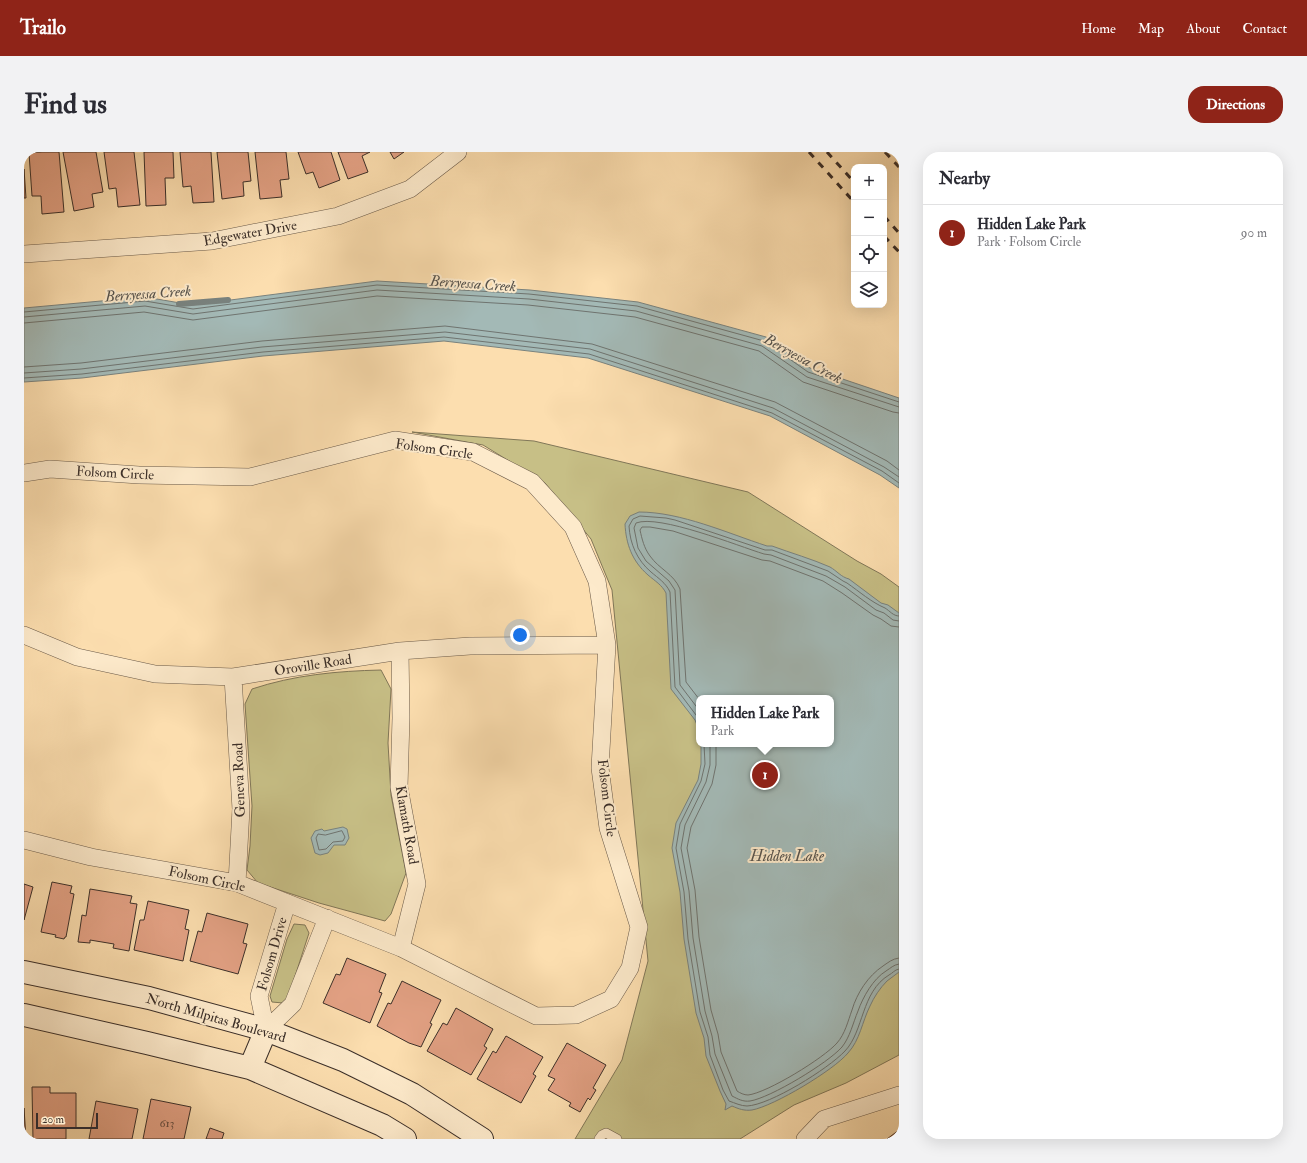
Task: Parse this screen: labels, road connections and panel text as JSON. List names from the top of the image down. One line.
{"streets":{"main road":["North Milpitas Boulevard"],"street":["Edgewater Drive","Folsom Circle","Oroville Road","Geneva Road","Klamath Road","Folsom Drive"]},"crossings":[["Folsom Circle","Oroville Road"],["Folsom Circle","Geneva Road"],["Folsom Circle","Klamath Road"],["Folsom Circle","Folsom Drive"],["Oroville Road","Geneva Road"],["Oroville Road","Klamath Road"],["Folsom Drive","North Milpitas Boulevard"]],"water":["Berryessa Creek","Hidden Lake"],"house_numbers":["613"],"scale_bar":"20 m","page":{"header":"Trailo","nav":["Home","Map","About","Contact"],"buttons":"Directions","title":"Find us","heading":"Nearby","map_buttons":["+","−"],"list":[{"mark":"1","name":"Hidden Lake Park","note":"Park · Folsom Circle","value":"90 m"}],"popup":["Hidden Lake Park","Park"],"pins":"1","scale":"20 m"}}
